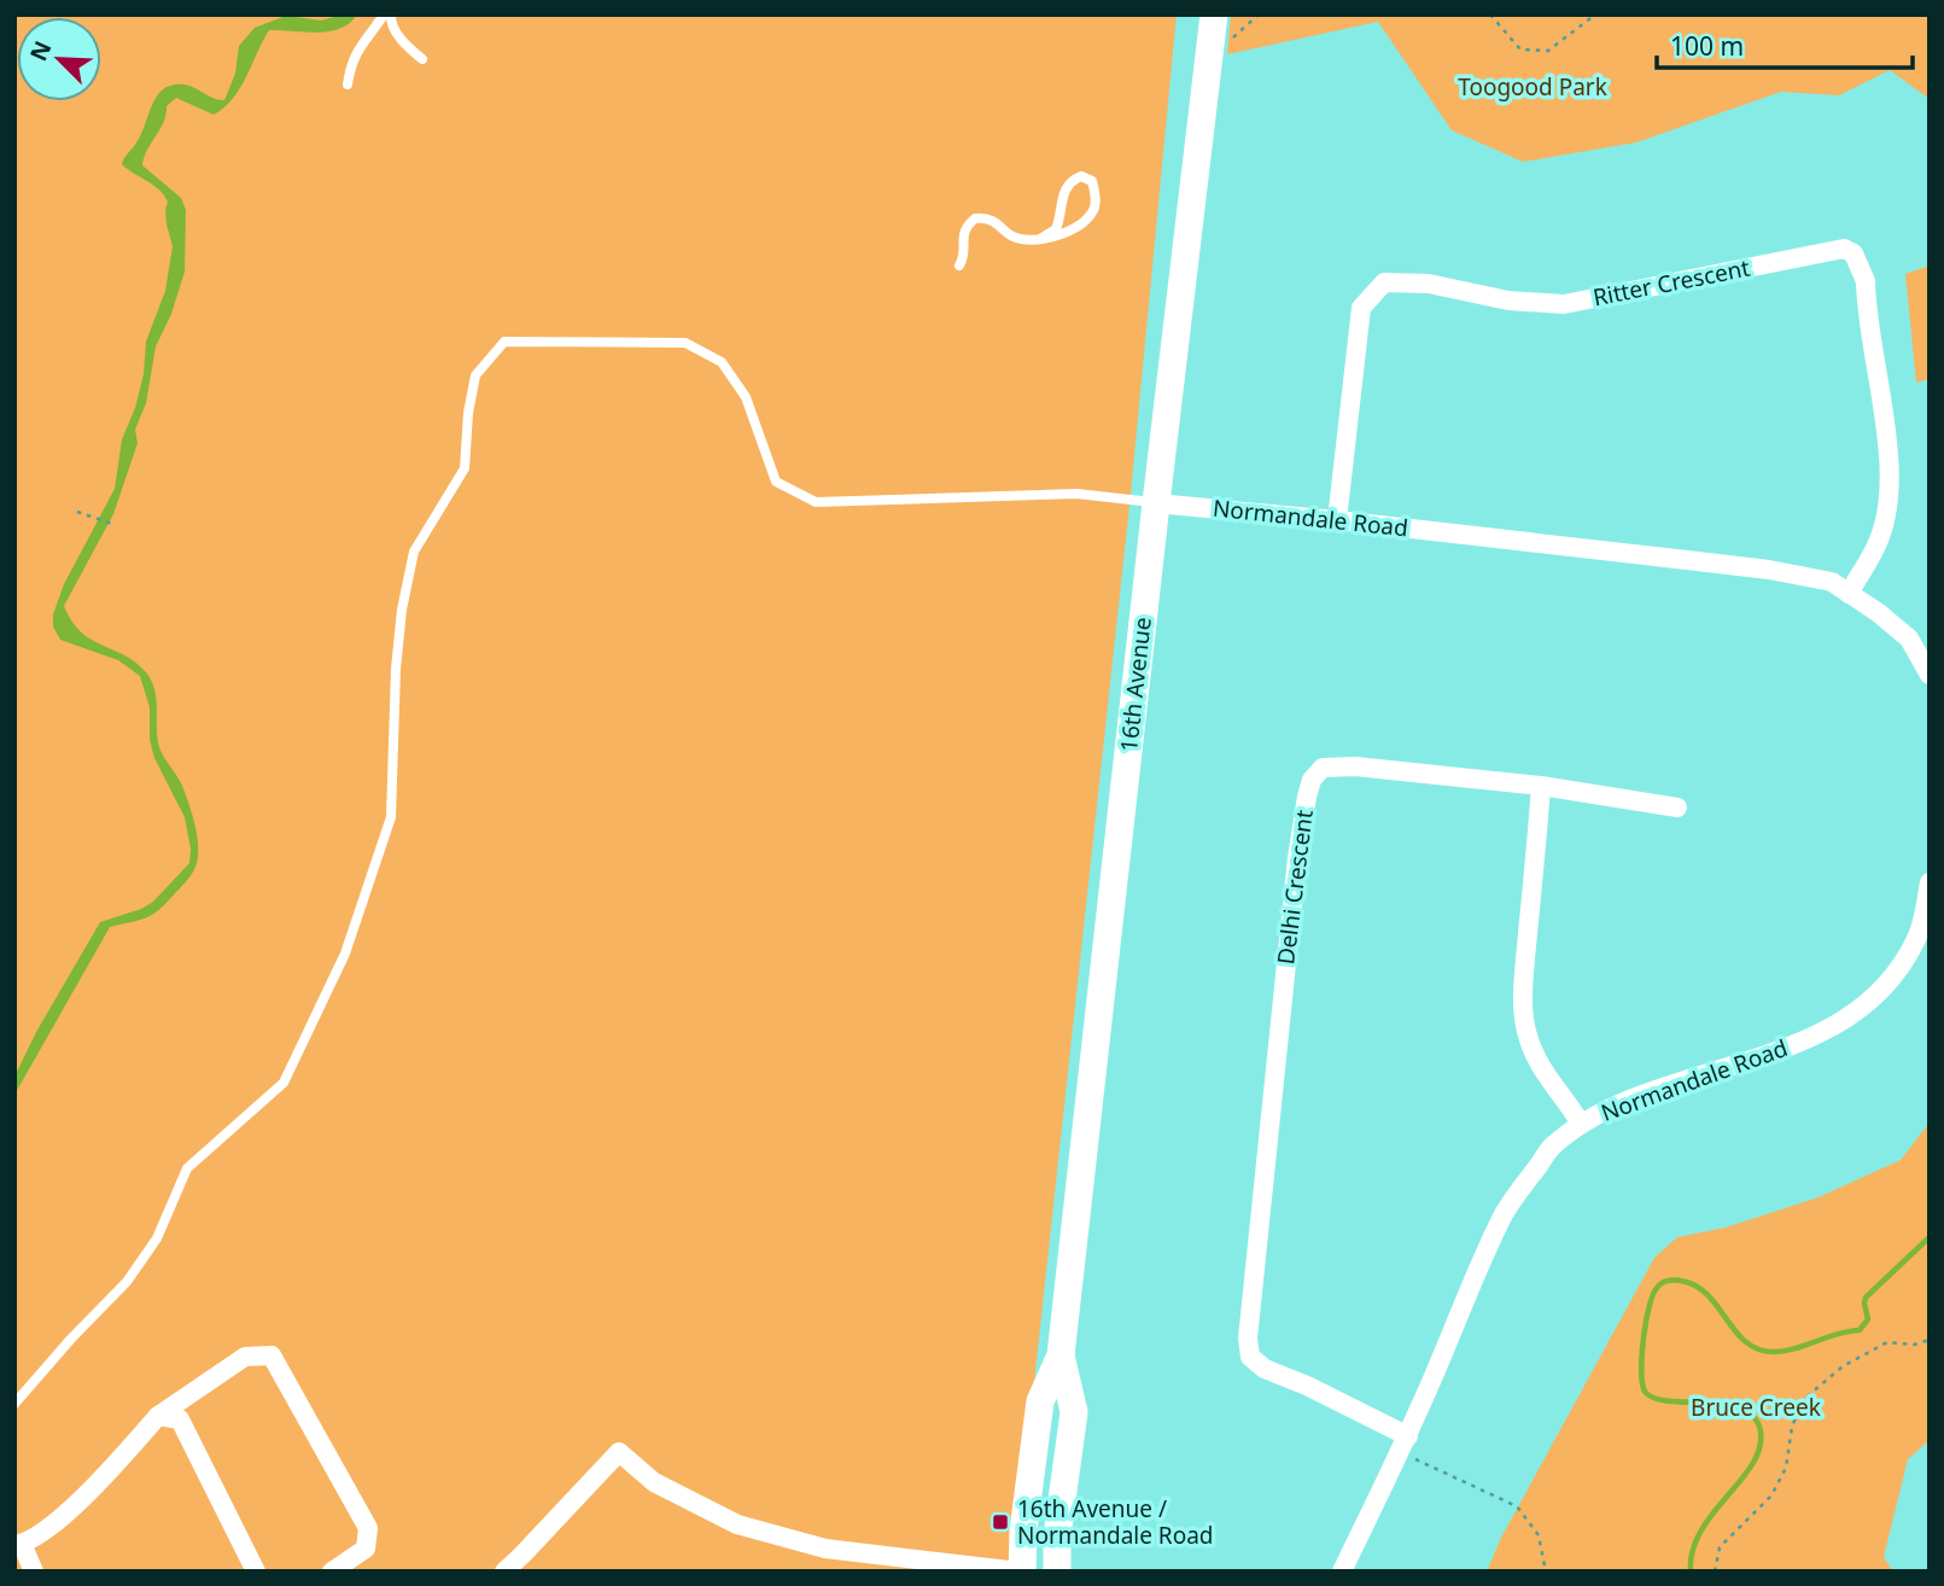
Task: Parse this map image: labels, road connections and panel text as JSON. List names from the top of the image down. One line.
{"streets":{"main road":["16th Avenue"],"street":["Ritter Crescent","Normandale Road","Delhi Crescent"]},"crossings":[["Ritter Crescent","Normandale Road"],["Normandale Road","16th Avenue"],["Normandale Road","Delhi Crescent"]],"parks":["Toogood Park","Bruce Creek"],"places":{"transit":["16th Avenue / Normandale Road"]},"scale_bar":"100 m","north":"top left"}
